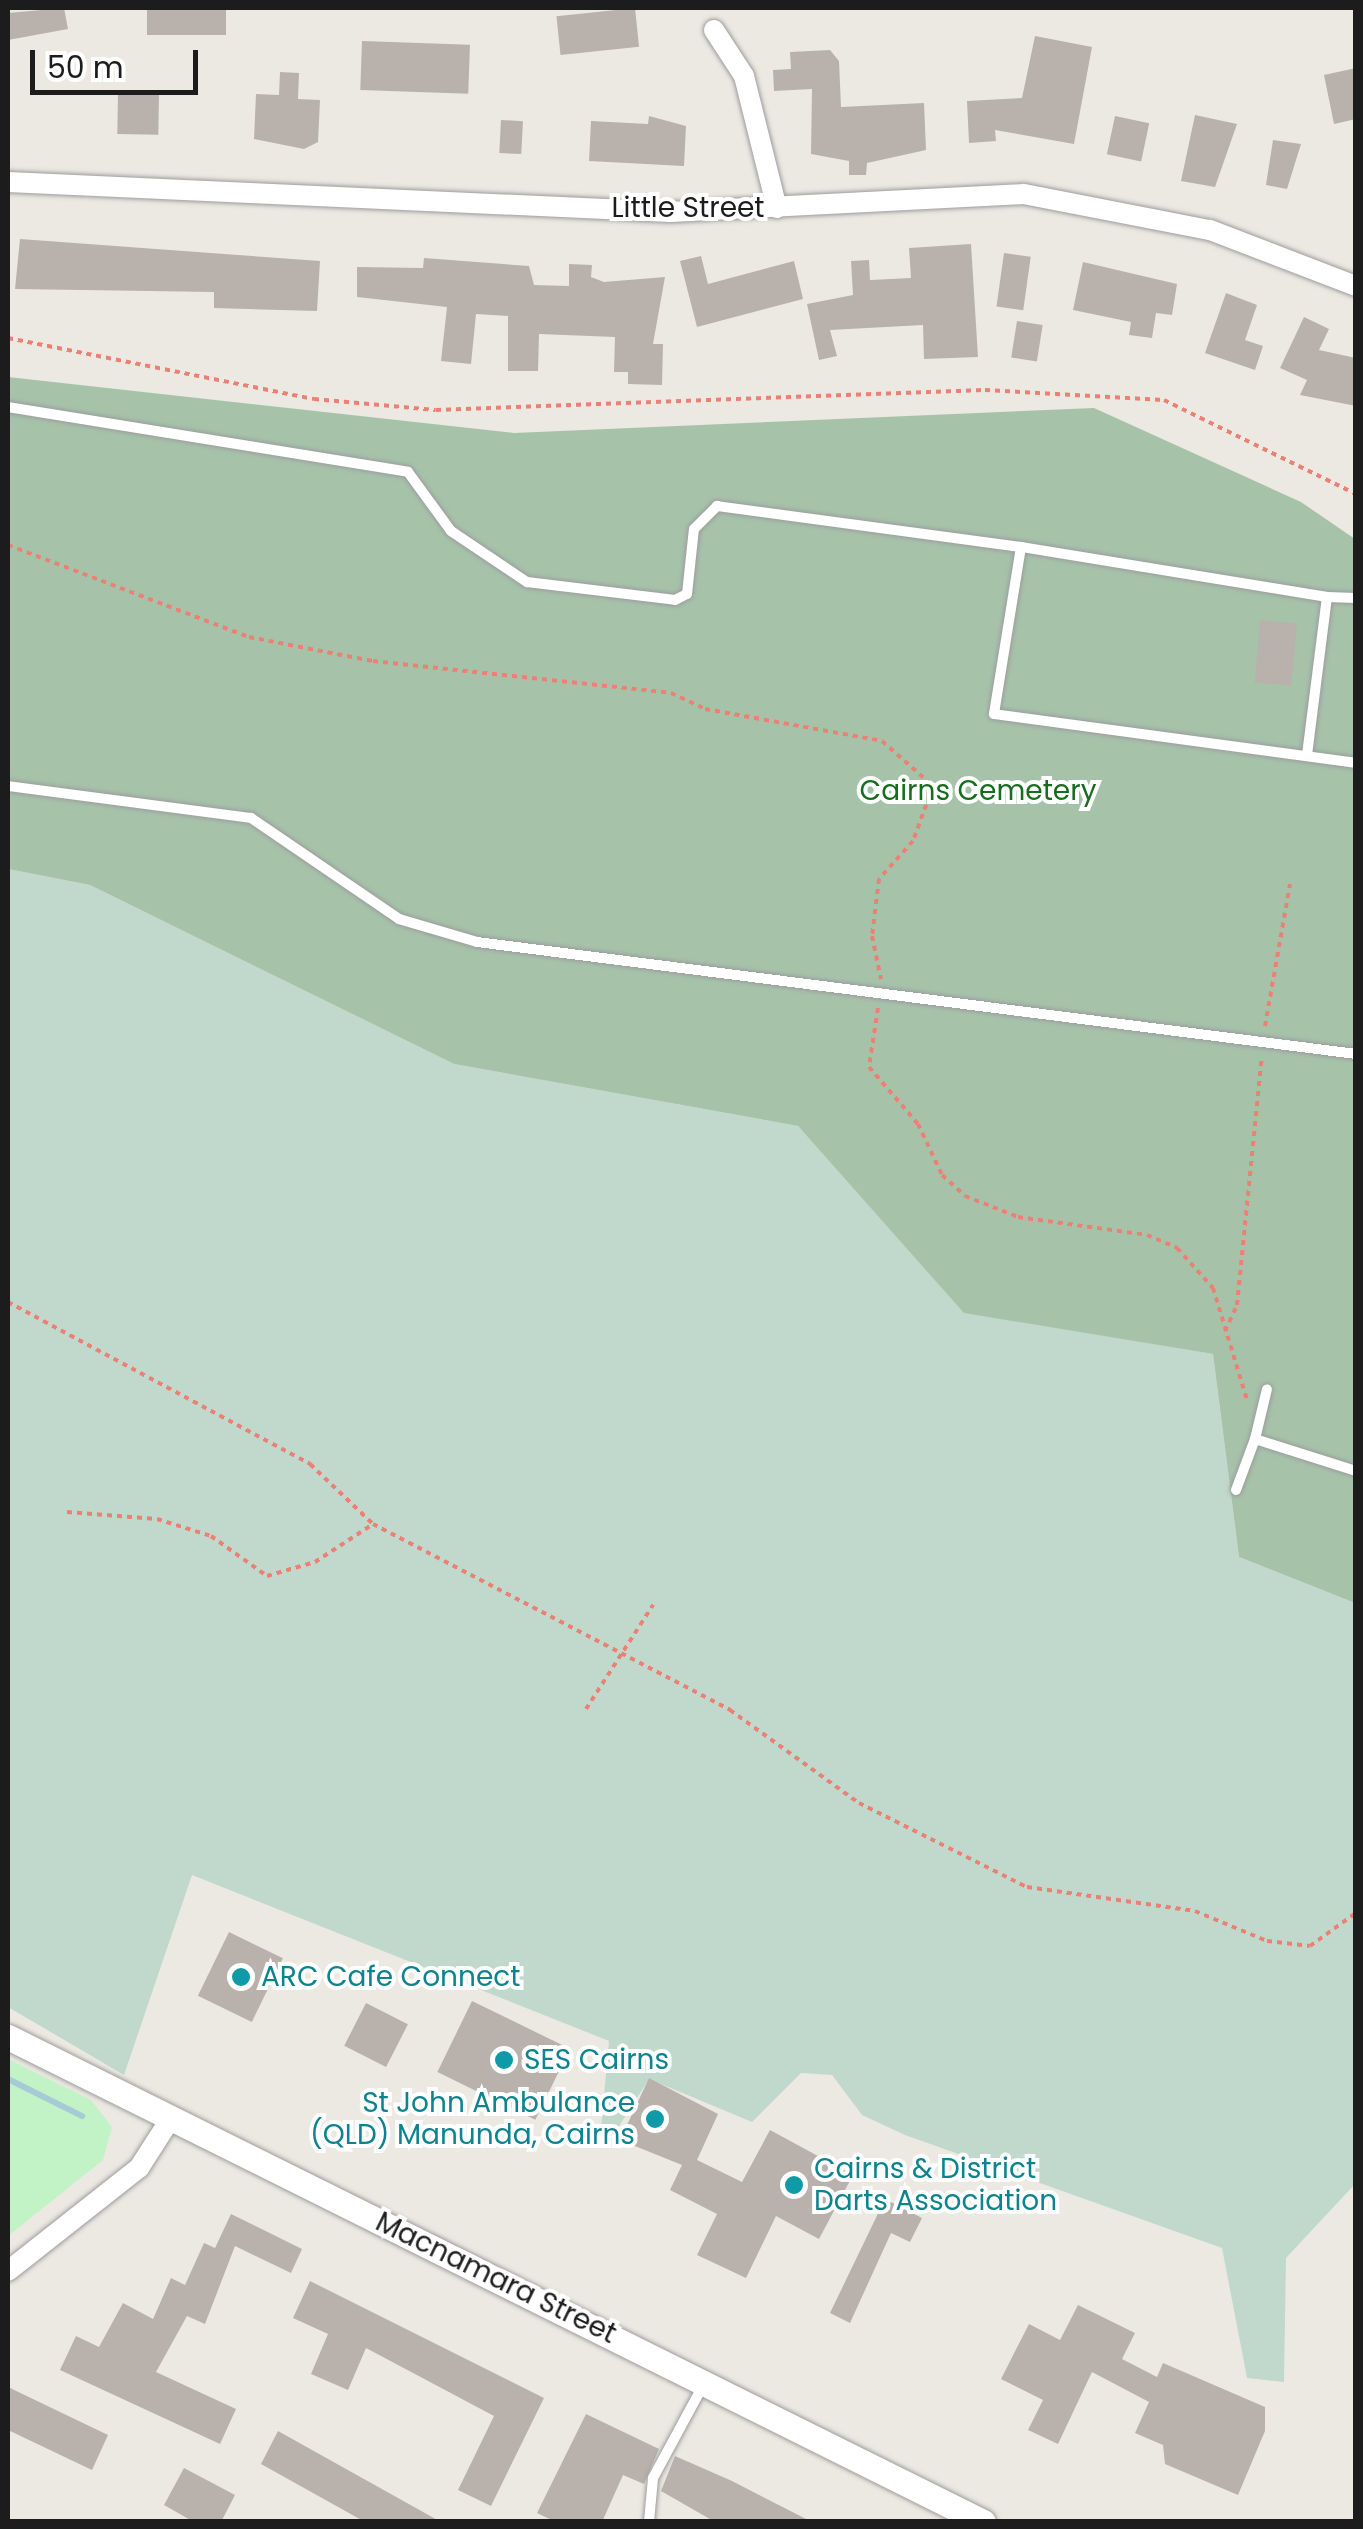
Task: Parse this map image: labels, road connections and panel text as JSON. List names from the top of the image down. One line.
{"streets":{"street":["Little Street","Macnamara Street"]},"parks":["Cairns Cemetery"],"places":["ARC Cafe Connect","SES Cairns","St John Ambulance (QLD) Manunda, Cairns","Cairns & District Darts Association"],"scale_bar":"50 m"}
